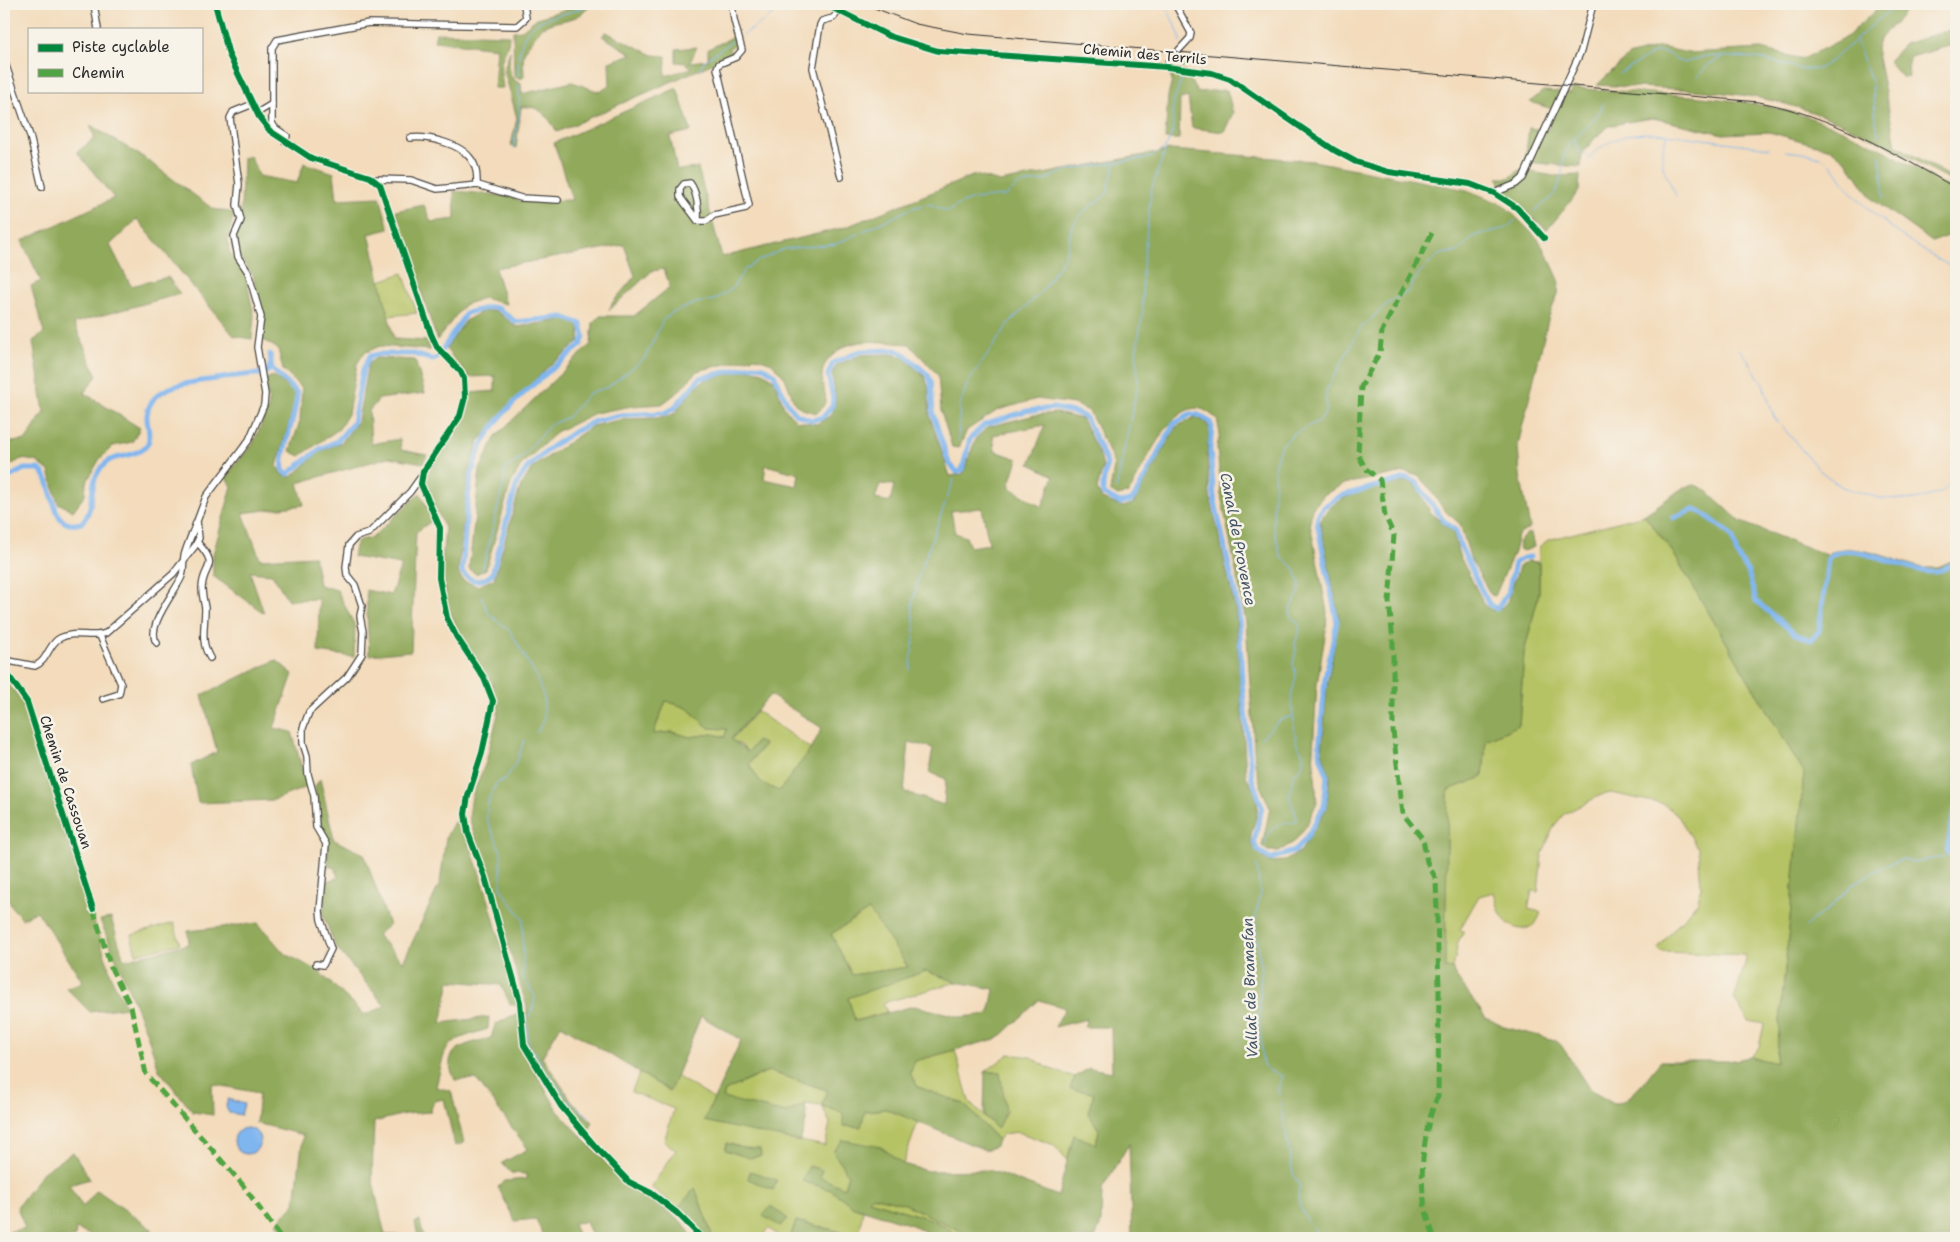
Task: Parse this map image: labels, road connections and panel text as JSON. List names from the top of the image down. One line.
{"streets":{"street":["Chemin des Terrils","Chemin de Cassouan"]},"water":["Canal de Provence","Vallat de Bramefan"],"legend":["Piste cyclable","Chemin"]}
